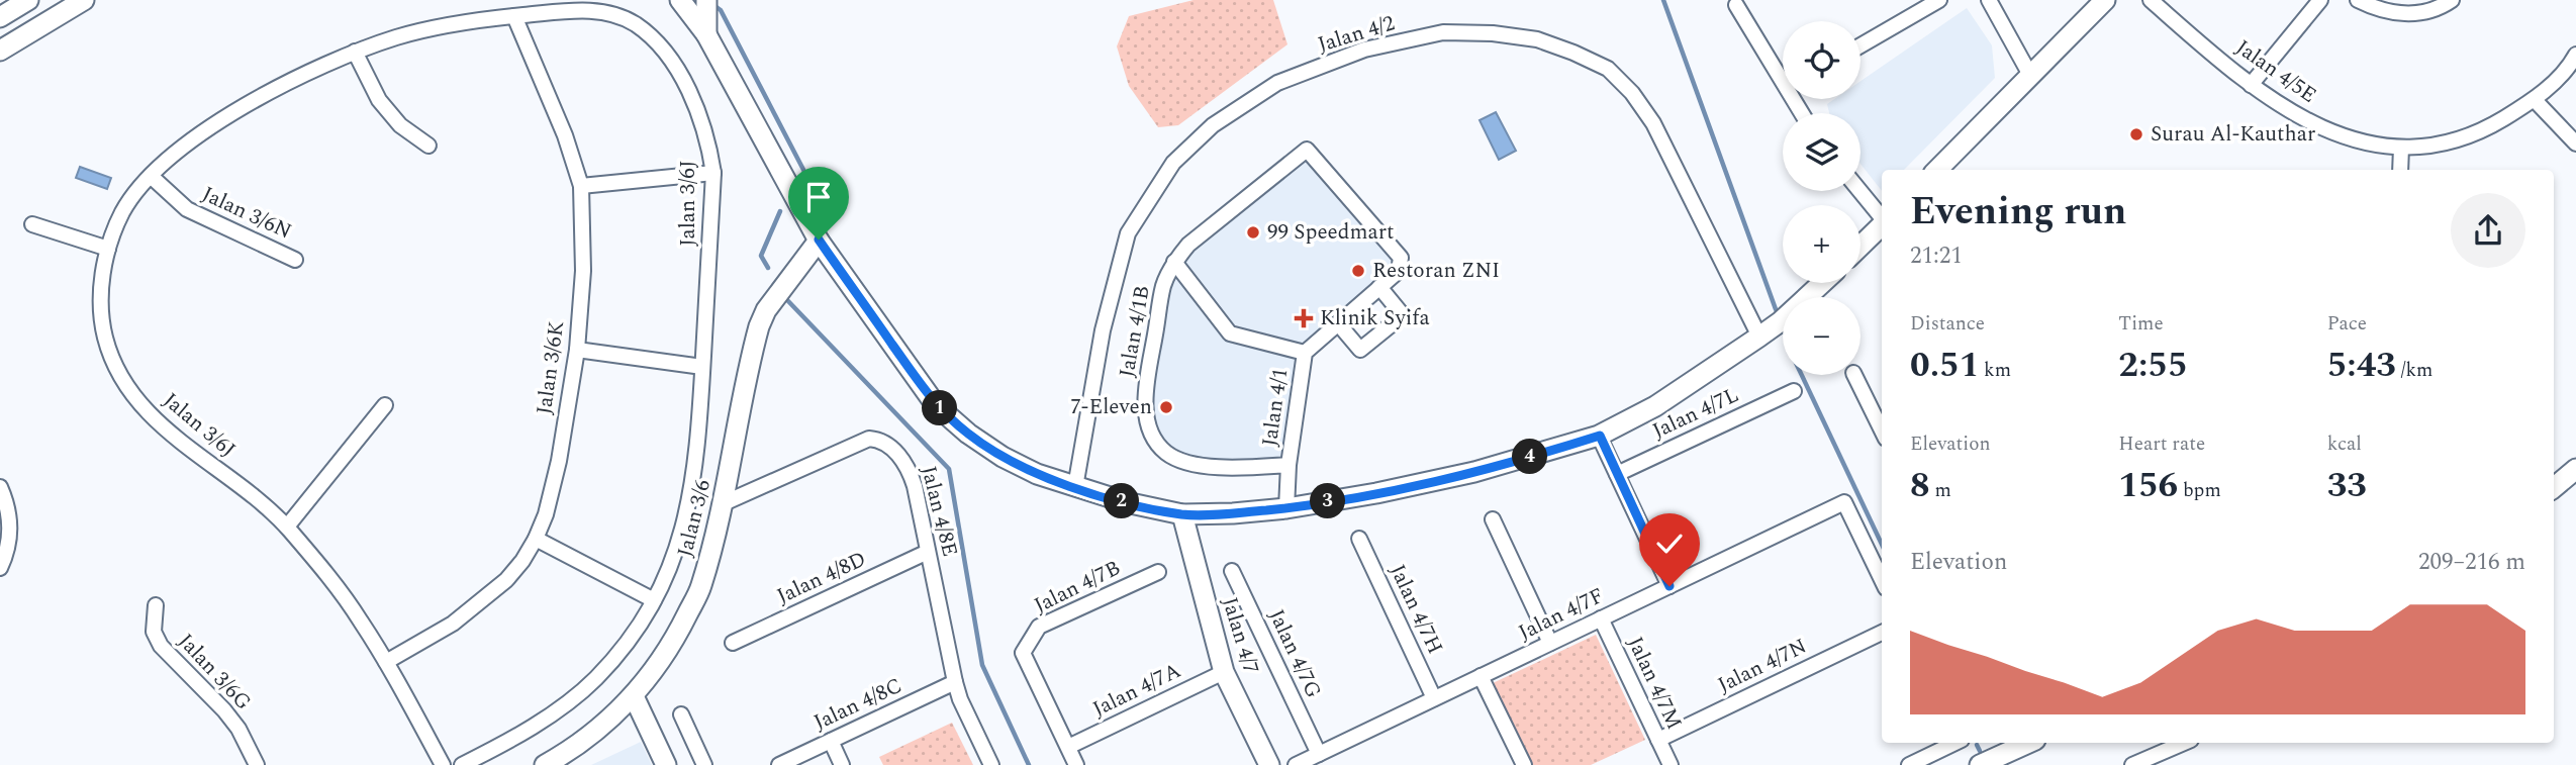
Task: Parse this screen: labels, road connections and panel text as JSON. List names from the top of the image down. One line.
{"streets":{"street":["Jalan 4/2","Jalan 4/5E","Jalan 3/6J","Jalan 3/6N","Jalan 4/1B","Jalan 3/6K","Jalan 4/1","Jalan 4/7L","Jalan 4/8E","Jalan 3/6","Jalan 4/8D","Jalan 4/7B","Jalan 4/7H","Jalan 4/7F","Jalan 4/7","Jalan 4/7G","Jalan 4/7N","Jalan 3/6G","Jalan 4/7M","Jalan 4/7A","Jalan 4/8C"]},"crossings":[["Jalan 3/6J","Jalan 3/6N"],["Jalan 3/6J","Jalan 3/6K"],["Jalan 4/1B","Jalan 4/1"],["Jalan 4/8E","Jalan 3/6"],["Jalan 4/8E","Jalan 4/8D"],["Jalan 4/8E","Jalan 4/8C"],["Jalan 4/7B","Jalan 4/7A"],["Jalan 4/7H","Jalan 4/7F"],["Jalan 4/7F","Jalan 4/7G"],["Jalan 4/7F","Jalan 4/7M"],["Jalan 4/7","Jalan 4/7A"],["Jalan 4/7N","Jalan 4/7M"]],"places":{"other":["Surau Al-Kauthar","99 Speedmart","Restoran ZNI","7-Eleven"],"health":["Klinik Syifa"]},"page":{"map_buttons":["+","−"],"heading":["Evening run","21:21"],"stats":[["Distance","0.51 km"],["Time","2:55"],["Pace","5:43 /km"],["Elevation","8 m"],["Heart rate","156 bpm"],["kcal","33"]],"pins":["1","4","2","3"],"chart":["Elevation","209–216 m"]}}
